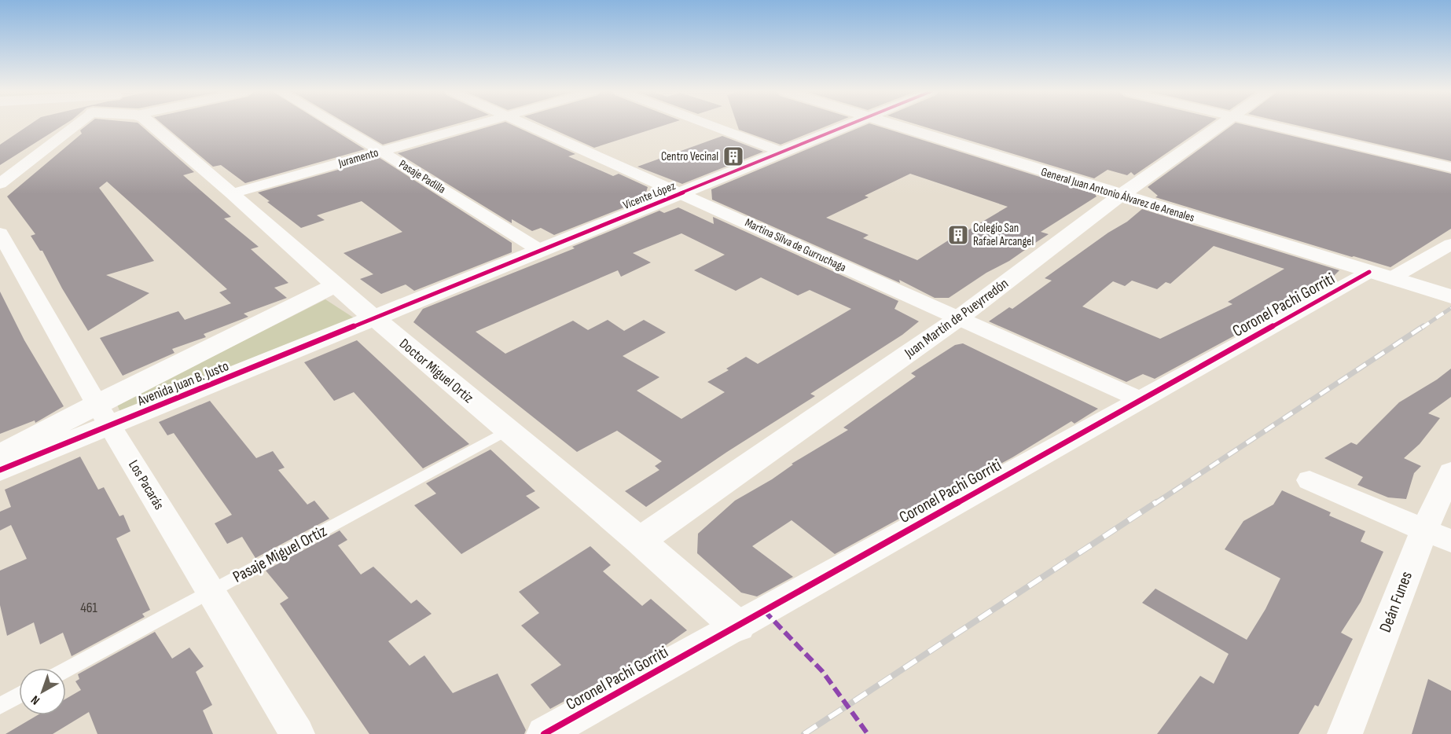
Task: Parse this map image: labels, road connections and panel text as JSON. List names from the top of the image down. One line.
{"streets":{"street":["Juramento","Pasaje Padilla","General Juan Antonio Álvarez de Arenales","Vicente López","Martina Silva de Gurruchaga","Coronel Pachi Gorriti","Juan Martín de Pueyrredón","Doctor Miguel Ortiz","Avenida Juan B. Justo","Los Pacarás","Deán Funes"],"lane":["Pasaje Miguel Ortiz"]},"crossings":[["Juramento","Pasaje Padilla"],["Juramento","Doctor Miguel Ortiz"],["Pasaje Padilla","Vicente López"],["General Juan Antonio Álvarez de Arenales","Coronel Pachi Gorriti"],["General Juan Antonio Álvarez de Arenales","Juan Martín de Pueyrredón"],["Vicente López","Martina Silva de Gurruchaga"],["Vicente López","Doctor Miguel Ortiz"],["Vicente López","Avenida Juan B. Justo"],["Martina Silva de Gurruchaga","Coronel Pachi Gorriti"],["Martina Silva de Gurruchaga","Juan Martín de Pueyrredón"],["Coronel Pachi Gorriti","Doctor Miguel Ortiz"],["Juan Martín de Pueyrredón","Doctor Miguel Ortiz"],["Doctor Miguel Ortiz","Avenida Juan B. Justo"],["Doctor Miguel Ortiz","Pasaje Miguel Ortiz"],["Avenida Juan B. Justo","Los Pacarás"],["Los Pacarás","Pasaje Miguel Ortiz"]],"places":{"building":["Centro Vecinal","Colegio San Rafael Arcangel"]},"house_numbers":["461"],"north":"bottom left"}
